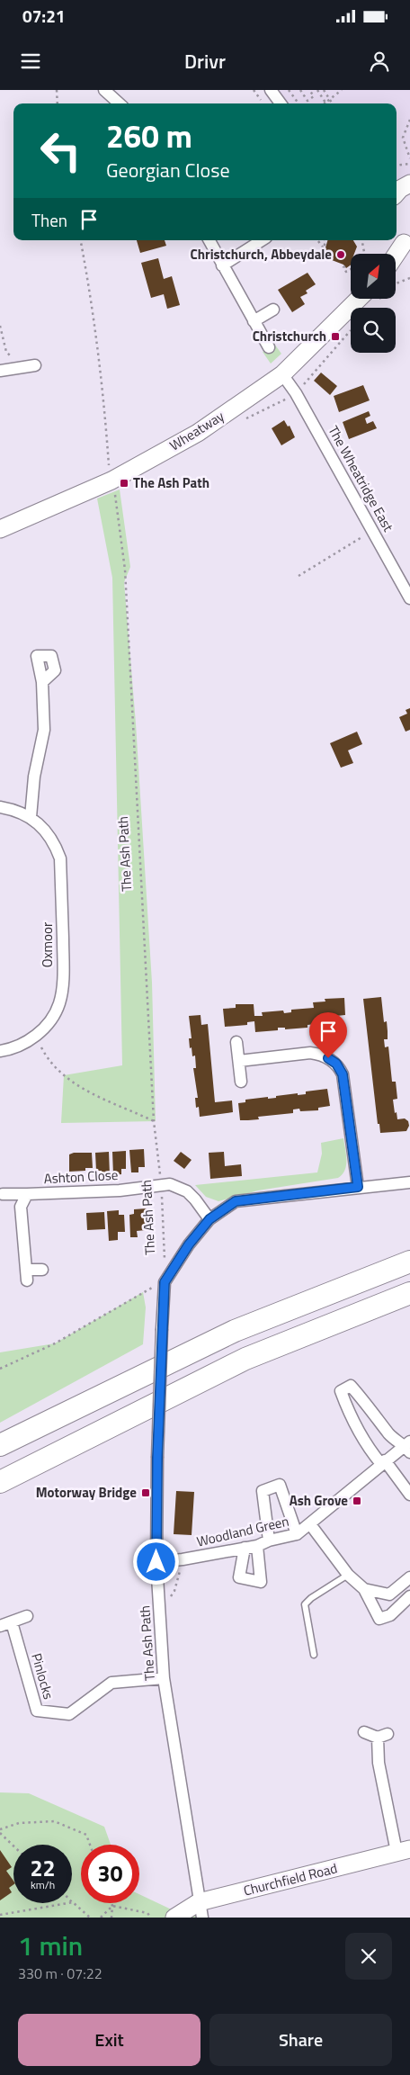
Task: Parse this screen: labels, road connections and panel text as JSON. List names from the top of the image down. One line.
{"streets":{"street":["Wheatway","The Wheatridge East","The Ash Path","Oxmoor","Ashton Close","Woodland Green","Pinlocks","Churchfield Road"]},"crossings":[["Wheatway","The Wheatridge East"],["Wheatway","The Ash Path"],["The Ash Path","Ashton Close"],["The Ash Path","Woodland Green"],["The Ash Path","Pinlocks"],["The Ash Path","Churchfield Road"]],"places":{"other":["Christchurch, Abbeydale"],"transit":["Christchurch","The Ash Path","Motorway Bridge","Ash Grove"]},"north":"top right","page":{"status":"07:21","header":"Drivr","turn":["260 m","Georgian Close"],"then":"Then","speed":"22 km/h","limit":"30","heading":["1 min","330 m · 07:22"],"buttons":["Exit","Share"]}}
